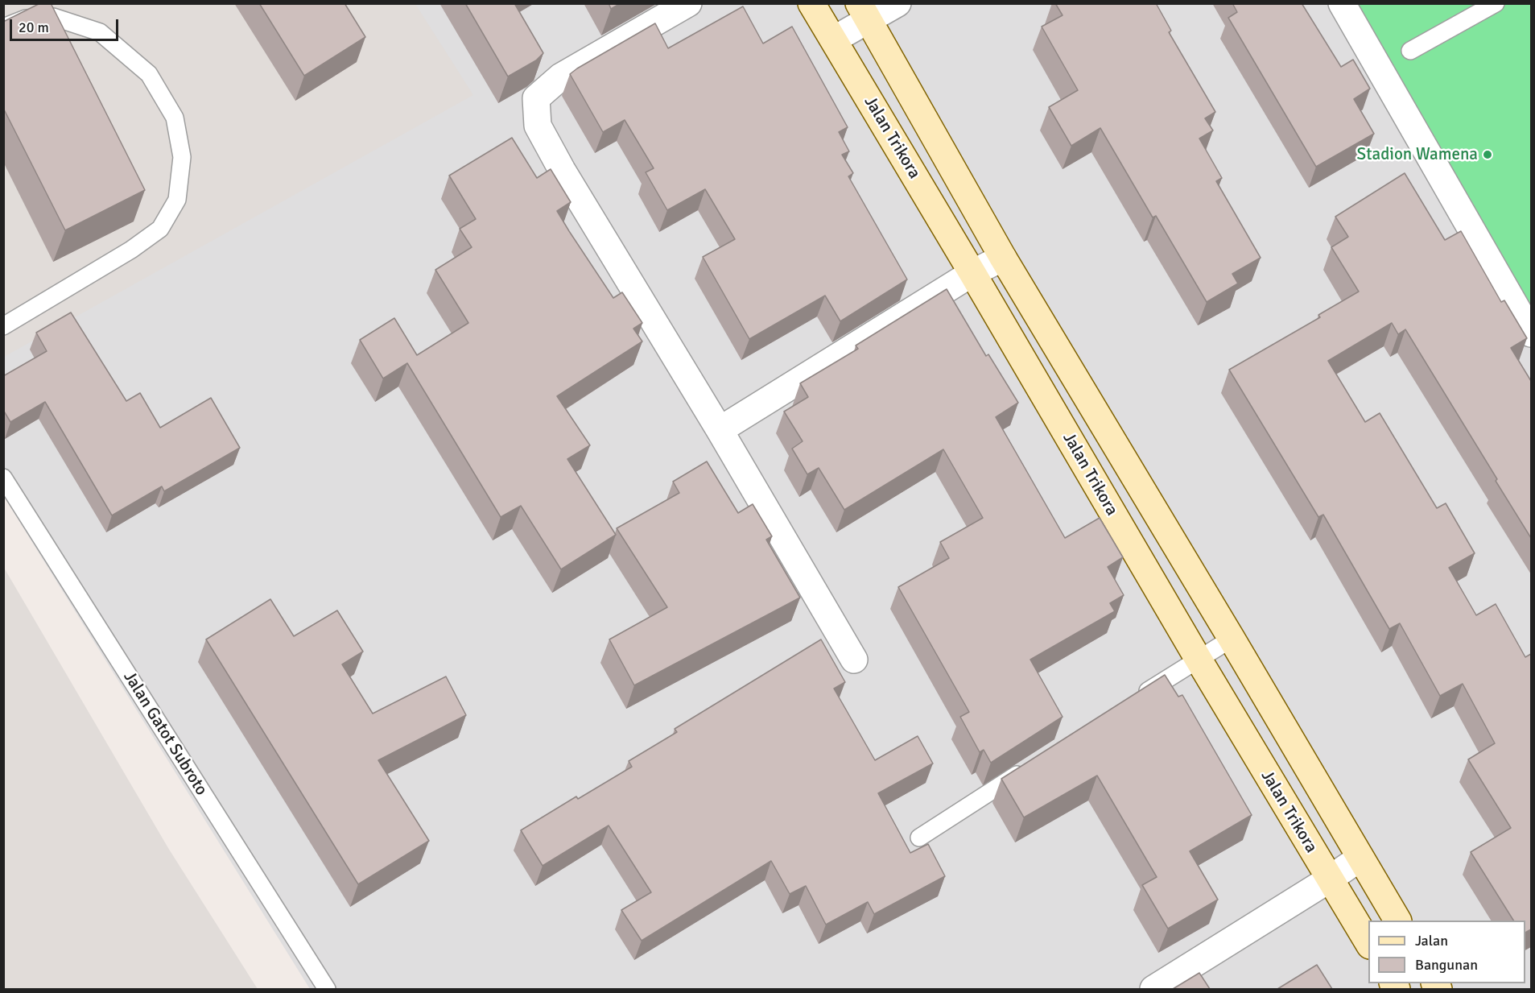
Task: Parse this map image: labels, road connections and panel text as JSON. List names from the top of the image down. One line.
{"streets":{"main road":["Jalan Trikora"],"lane":["Jalan Gatot Subroto"]},"places":["Stadion Wamena"],"legend":["Jalan","Bangunan"],"scale_bar":"20 m"}
